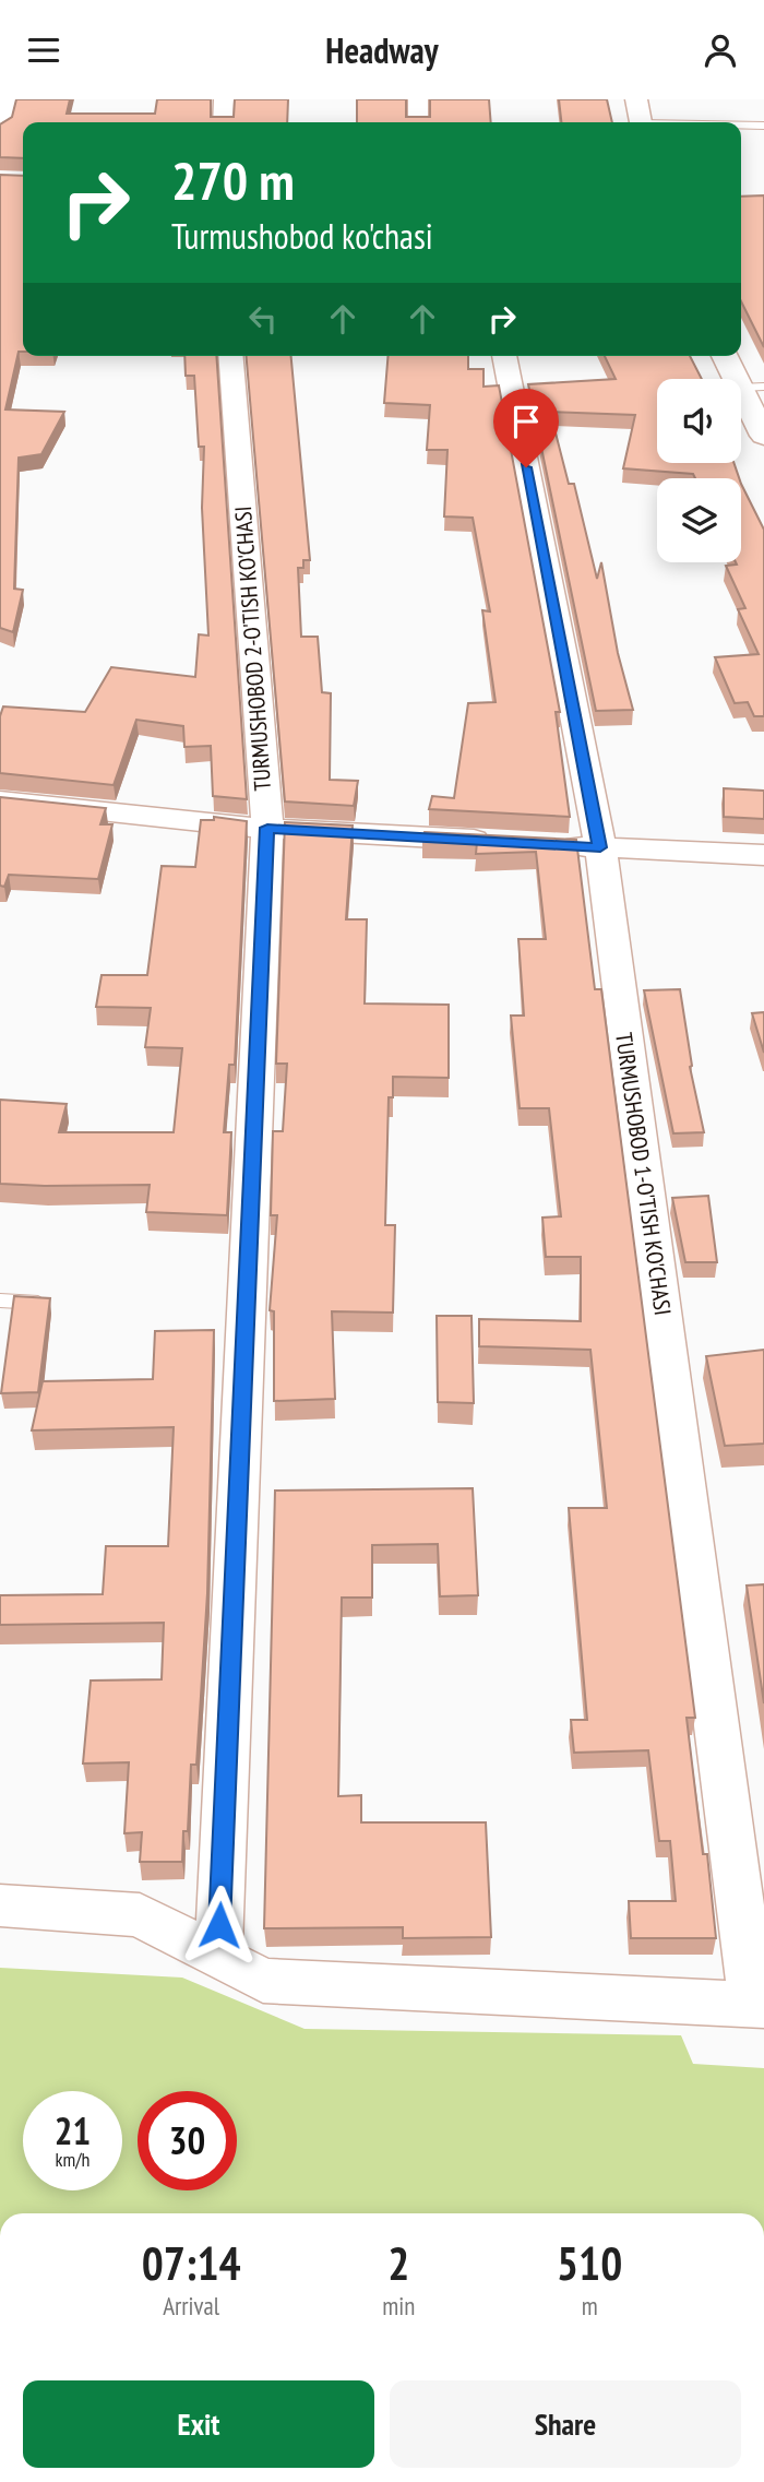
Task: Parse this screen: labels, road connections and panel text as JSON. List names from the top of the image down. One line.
{"streets":{"street":["TURMUSHOBOD 2-O'TISH KO'CHASI","TURMUSHOBOD 1-O'TISH KO'CHASI"]},"page":{"header":"Headway","turn":["270 m","Turmushobod ko'chasi"],"speed":"21 km/h","limit":"30","eta":["07:14","Arrival","2","min","510","m"],"buttons":["Exit","Share"]}}
